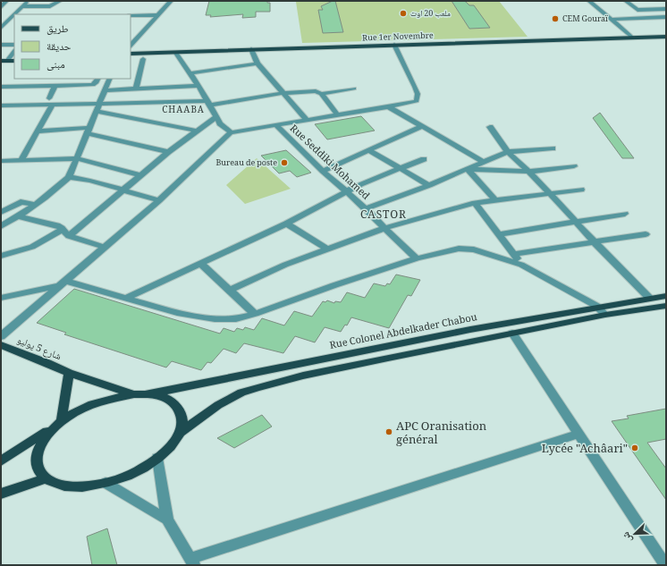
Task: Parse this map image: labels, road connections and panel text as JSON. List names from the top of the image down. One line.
{"streets":{"main road":["Rue 1er Novembre","Rue Colonel Abdelkader Chabou","شارع 5 يوليو"],"street":["Rue Seddiki Mohamed"]},"districts":["CHAABA","CASTOR"],"places":["ملعب 20 اوت","CEM Gouraï","Bureau de poste","APC Oranisation général","Lycée \"Achâari\""],"legend":["طريق","حديقة","مبنى"],"north":"bottom left"}
